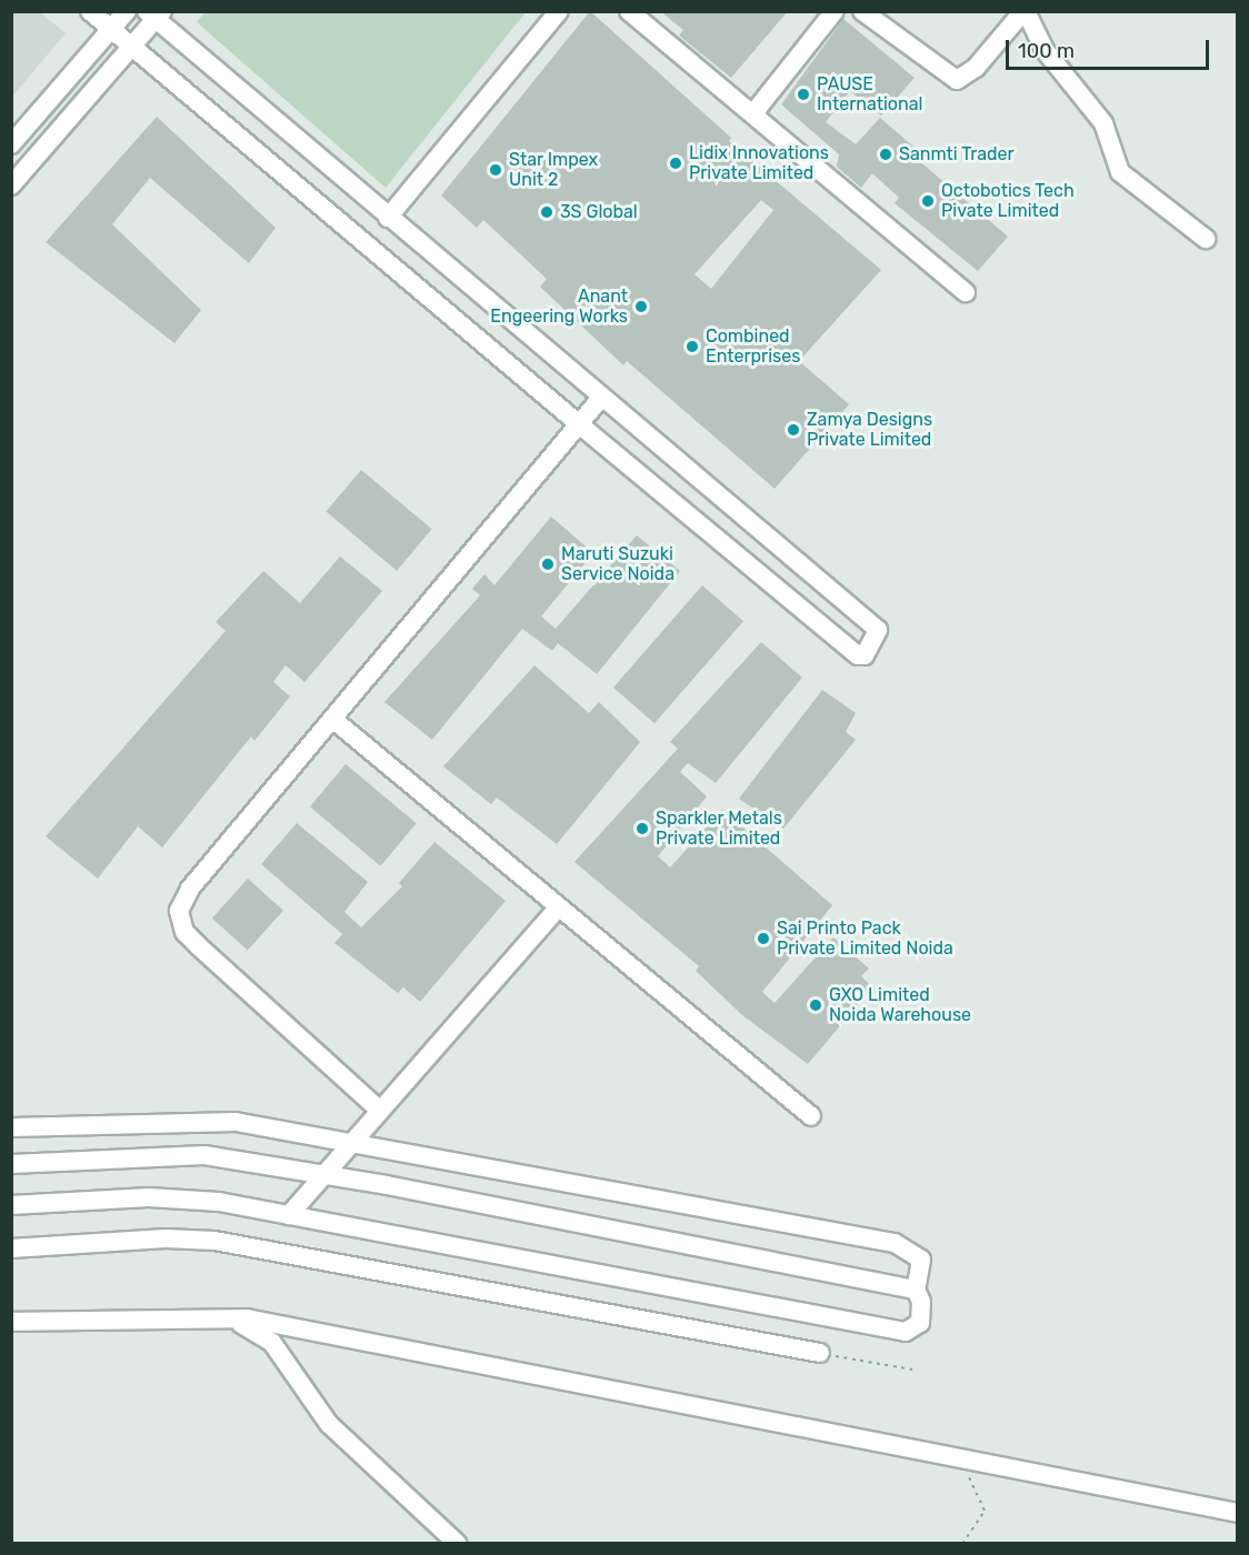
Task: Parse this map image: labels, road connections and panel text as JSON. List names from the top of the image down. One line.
{"places":["PAUSE International","Sanmti Trader","Lidix Innovations Private Limited","Star Impex Unit 2","Octobotics Tech Pivate Limited","3S Global","Anant Engeering Works","Combined Enterprises","Zamya Designs Private Limited","Maruti Suzuki Service Noida","Sparkler Metals Private Limited","Sai Printo Pack Private Limited Noida","GXO Limited Noida Warehouse"],"scale_bar":"100 m"}
